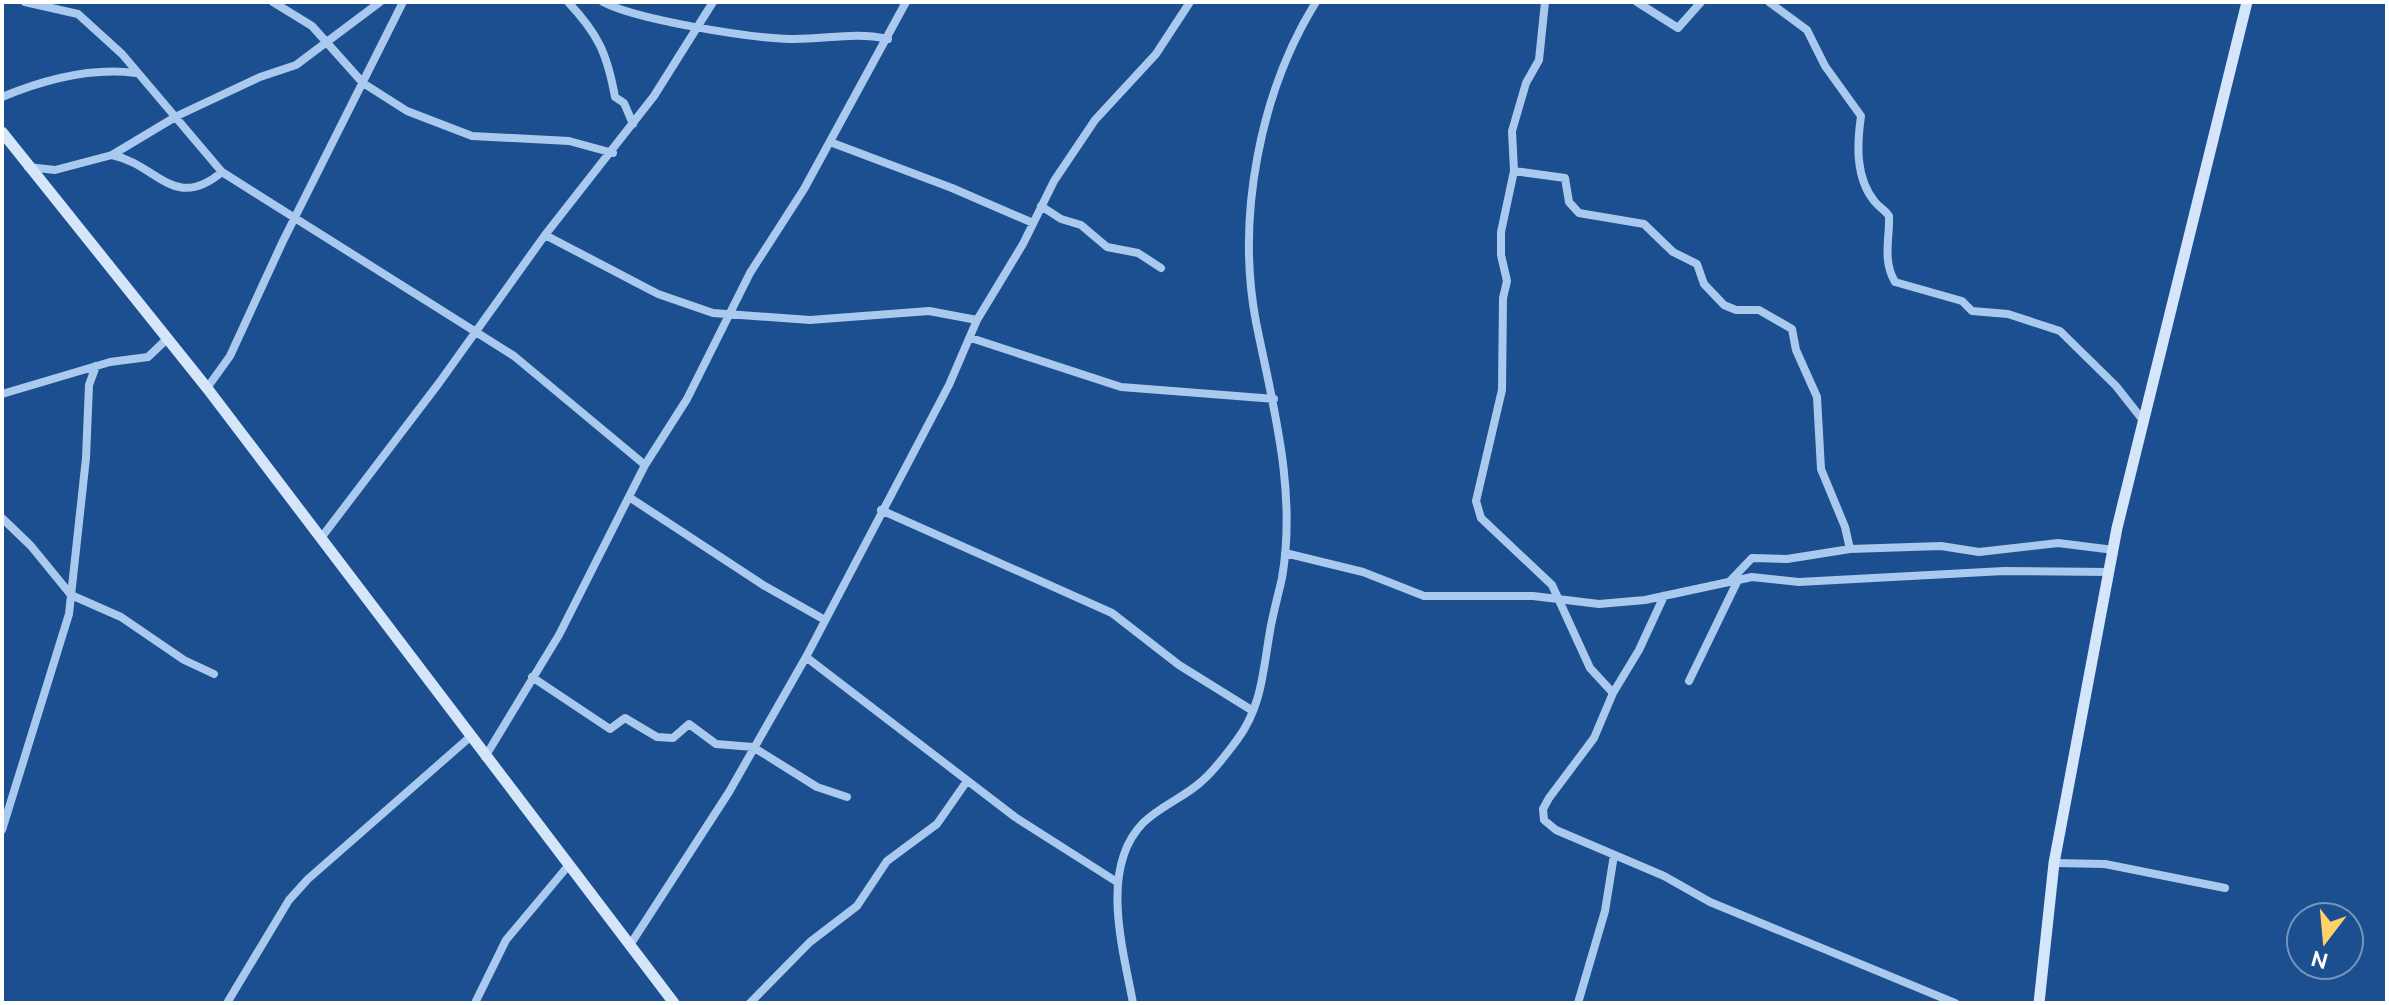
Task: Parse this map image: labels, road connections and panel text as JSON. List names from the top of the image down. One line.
{"north":"bottom"}
